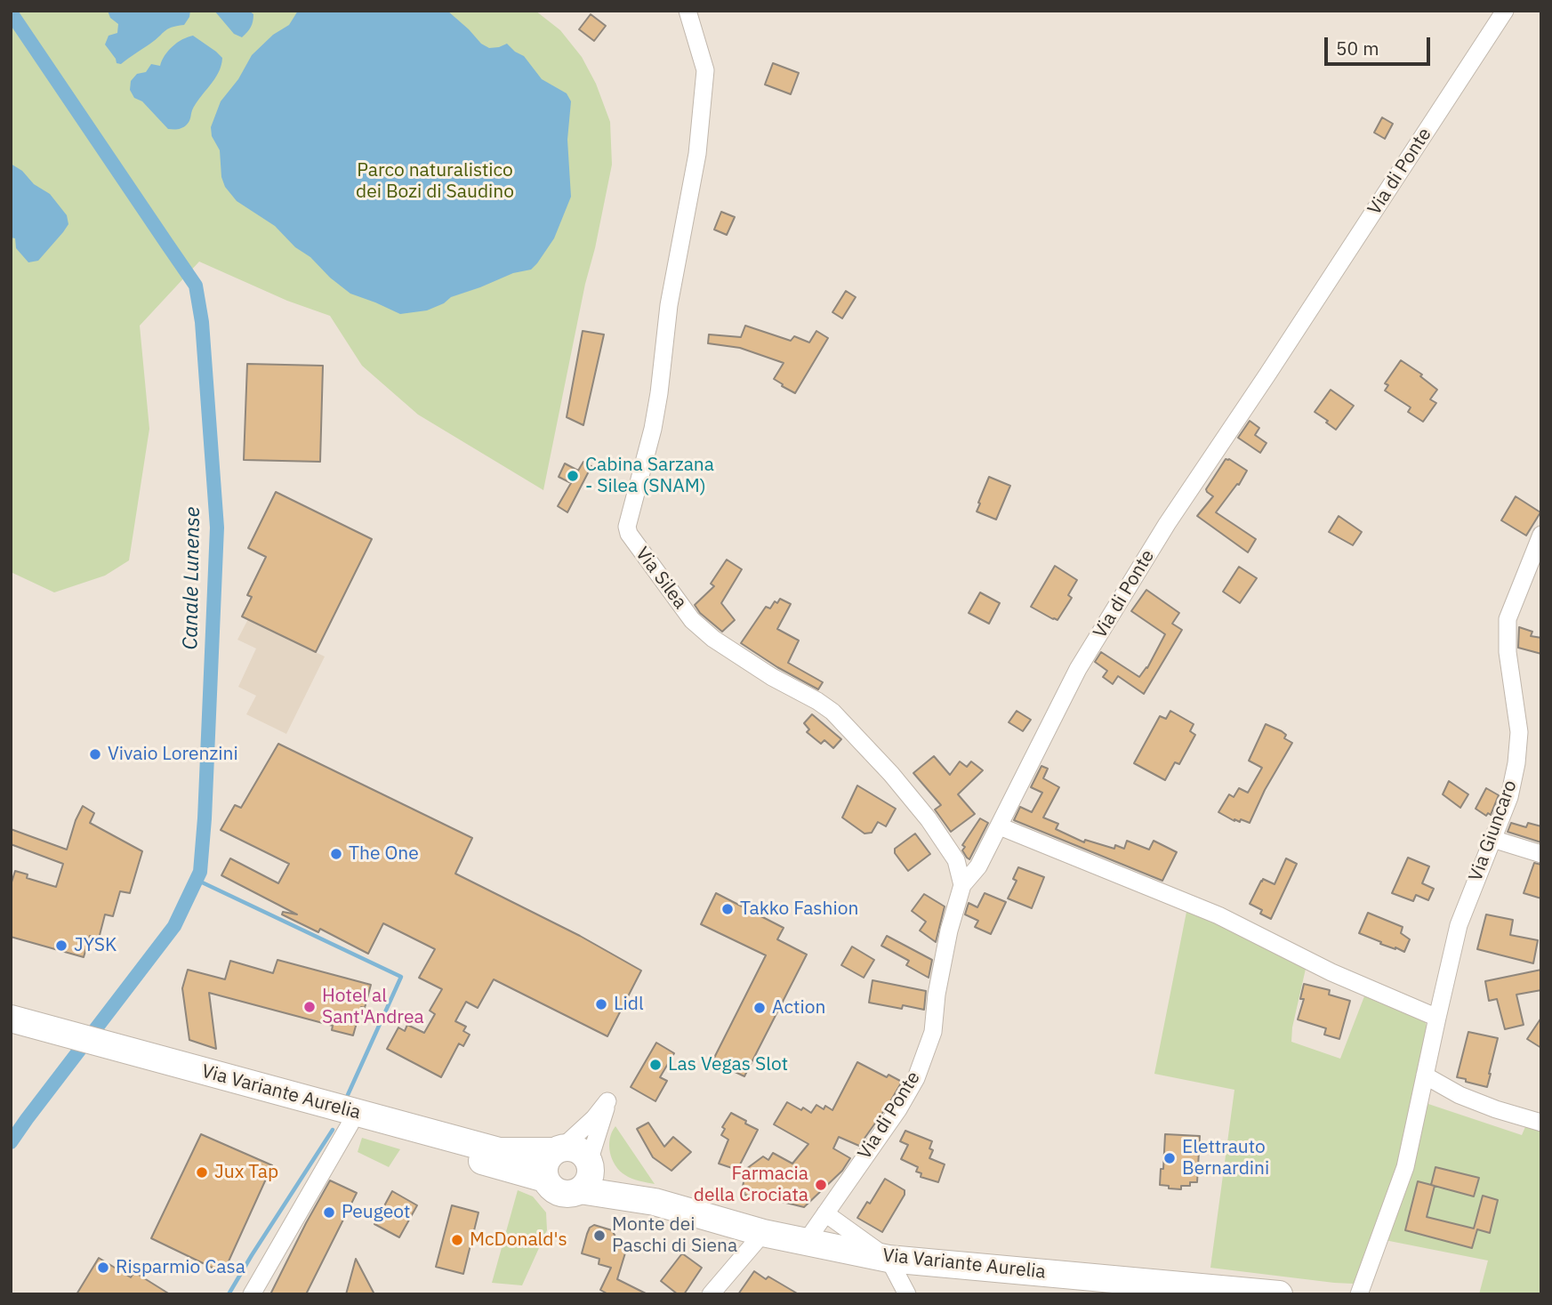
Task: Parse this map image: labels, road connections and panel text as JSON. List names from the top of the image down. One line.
{"streets":{"main road":["Via Variante Aurelia"],"street":["Via di Ponte","Via Silea","Via Giuncaro"]},"crossings":[["Via di Ponte","Via Silea"],["Via di Ponte","Via Variante Aurelia"]],"water":["Canale Lunense"],"parks":["Parco naturalistico dei Bozi di Saudino"],"places":["Cabina Sarzana - Silea (SNAM)","Vivaio Lorenzini","The One","Takko Fashion","JYSK","Lidl","Hotel al Sant'Andrea","Action","Las Vegas Slot","Elettrauto Bernardini","Jux Tap","Farmacia della Crociata","Peugeot","Monte dei Paschi di Siena","McDonald's","Risparmio Casa"],"scale_bar":"50 m"}
